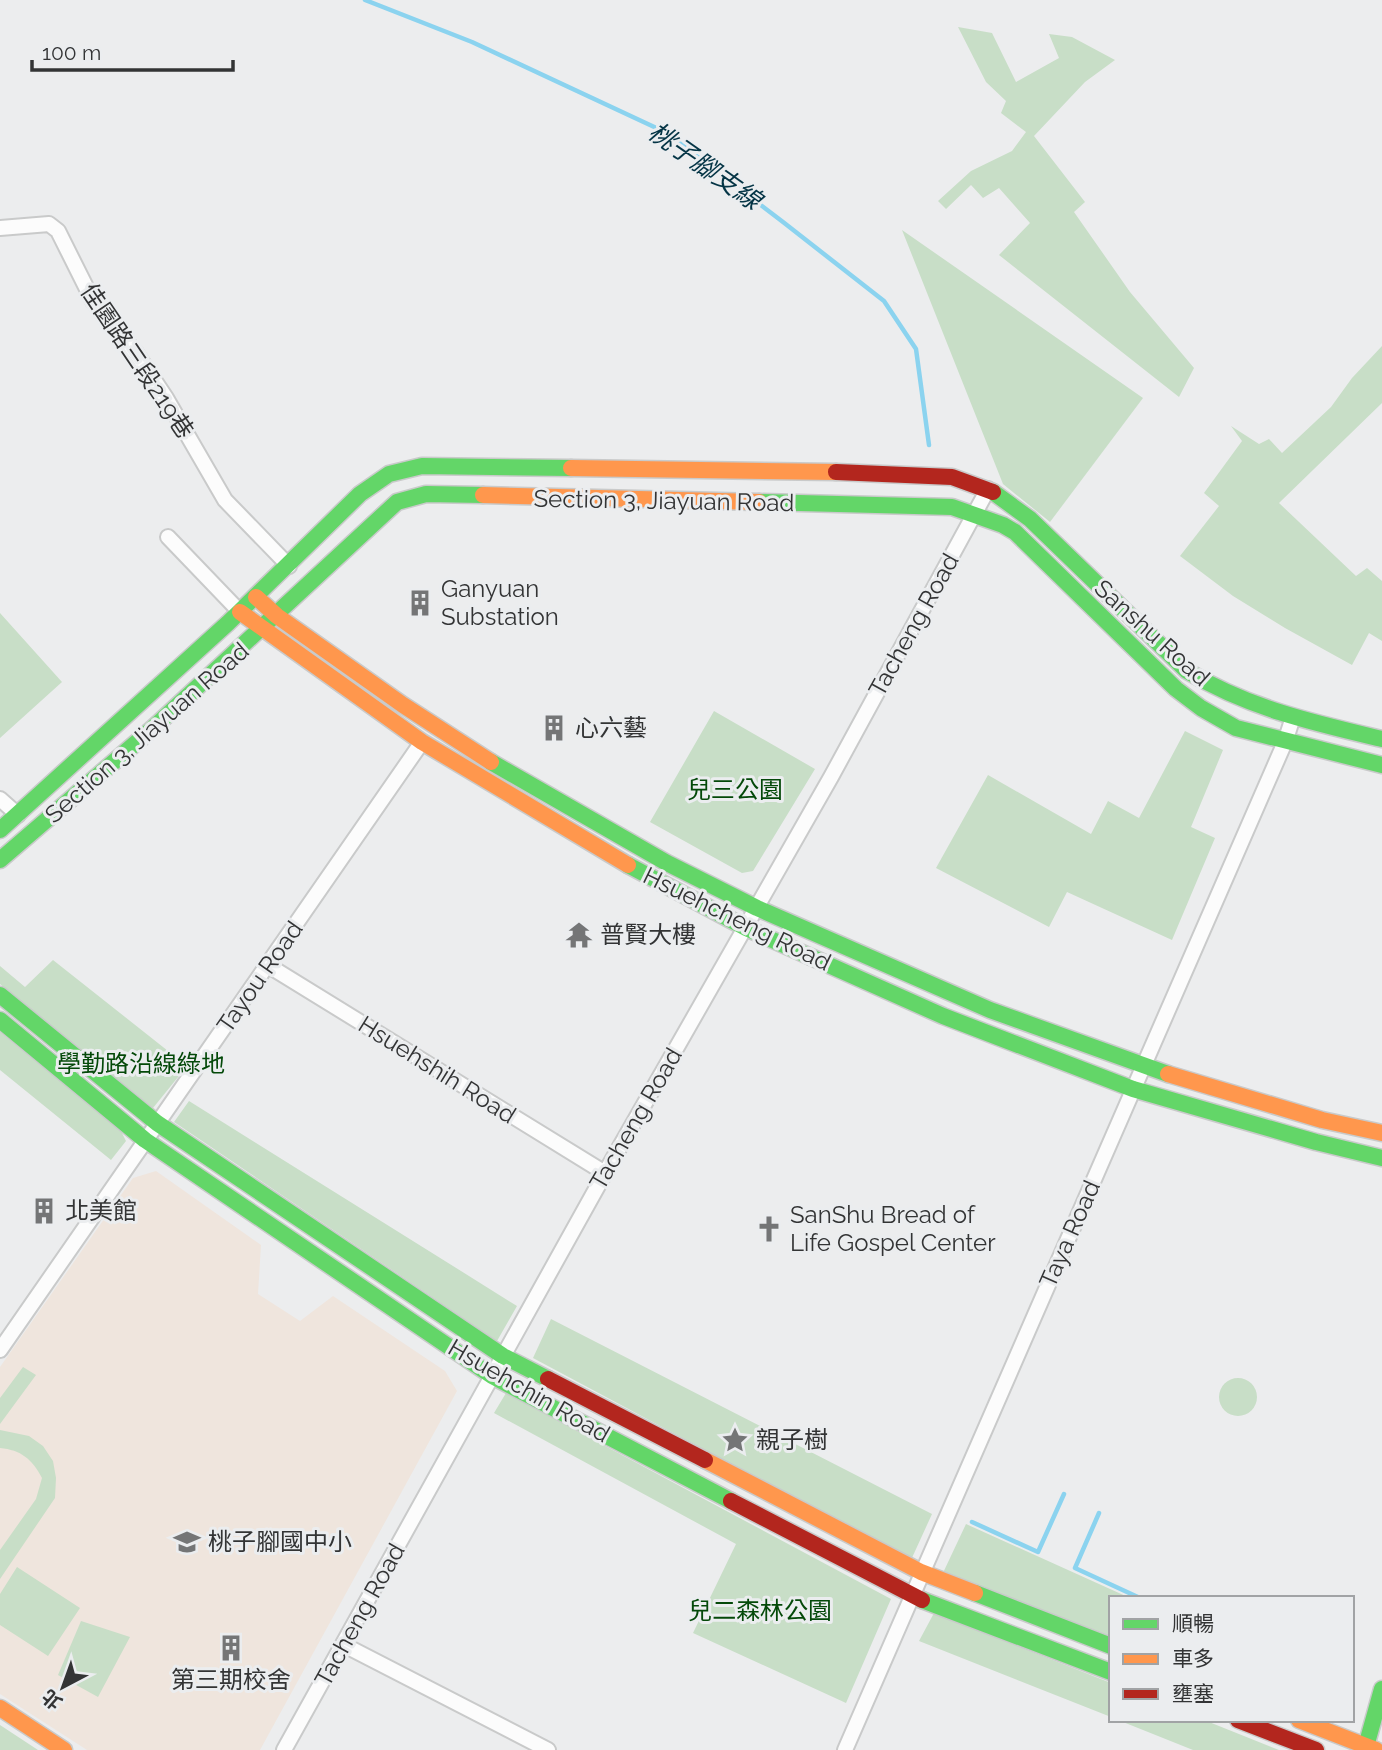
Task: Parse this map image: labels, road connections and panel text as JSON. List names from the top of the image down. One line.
{"streets":{"street":["佳園路三段219巷","Section 3, Jiayuan Road","Tacheng Road","Sanshu Road","Hsuehcheng Road","Tayou Road","Hsuehshih Road","Taya Road","Hsuehchin Road"]},"crossings":[["佳園路三段219巷","Section 3, Jiayuan Road"],["Section 3, Jiayuan Road","Tacheng Road"],["Section 3, Jiayuan Road","Sanshu Road"],["Section 3, Jiayuan Road","Hsuehcheng Road"],["Section 3, Jiayuan Road","Taya Road"],["Tacheng Road","Sanshu Road"],["Tacheng Road","Hsuehcheng Road"],["Tacheng Road","Hsuehshih Road"],["Tacheng Road","Hsuehchin Road"],["Sanshu Road","Taya Road"],["Hsuehcheng Road","Tayou Road"],["Hsuehcheng Road","Taya Road"],["Tayou Road","Hsuehshih Road"],["Tayou Road","Hsuehchin Road"],["Taya Road","Hsuehchin Road"]],"water":["桃子腳支線"],"parks":["兒三公園","學勤路沿線綠地","兒二森林公園"],"places":{"building":["Ganyuan Substation","心六藝","北美館","第三期校舍"],"temple":["普賢大樓"],"church":["SanShu Bread of Life Gospel Center"],"place":["親子樹"],"school or university":["桃子腳國中小"]},"legend":["順暢","車多","壅塞"],"scale_bar":"100 m","north":"bottom left"}
